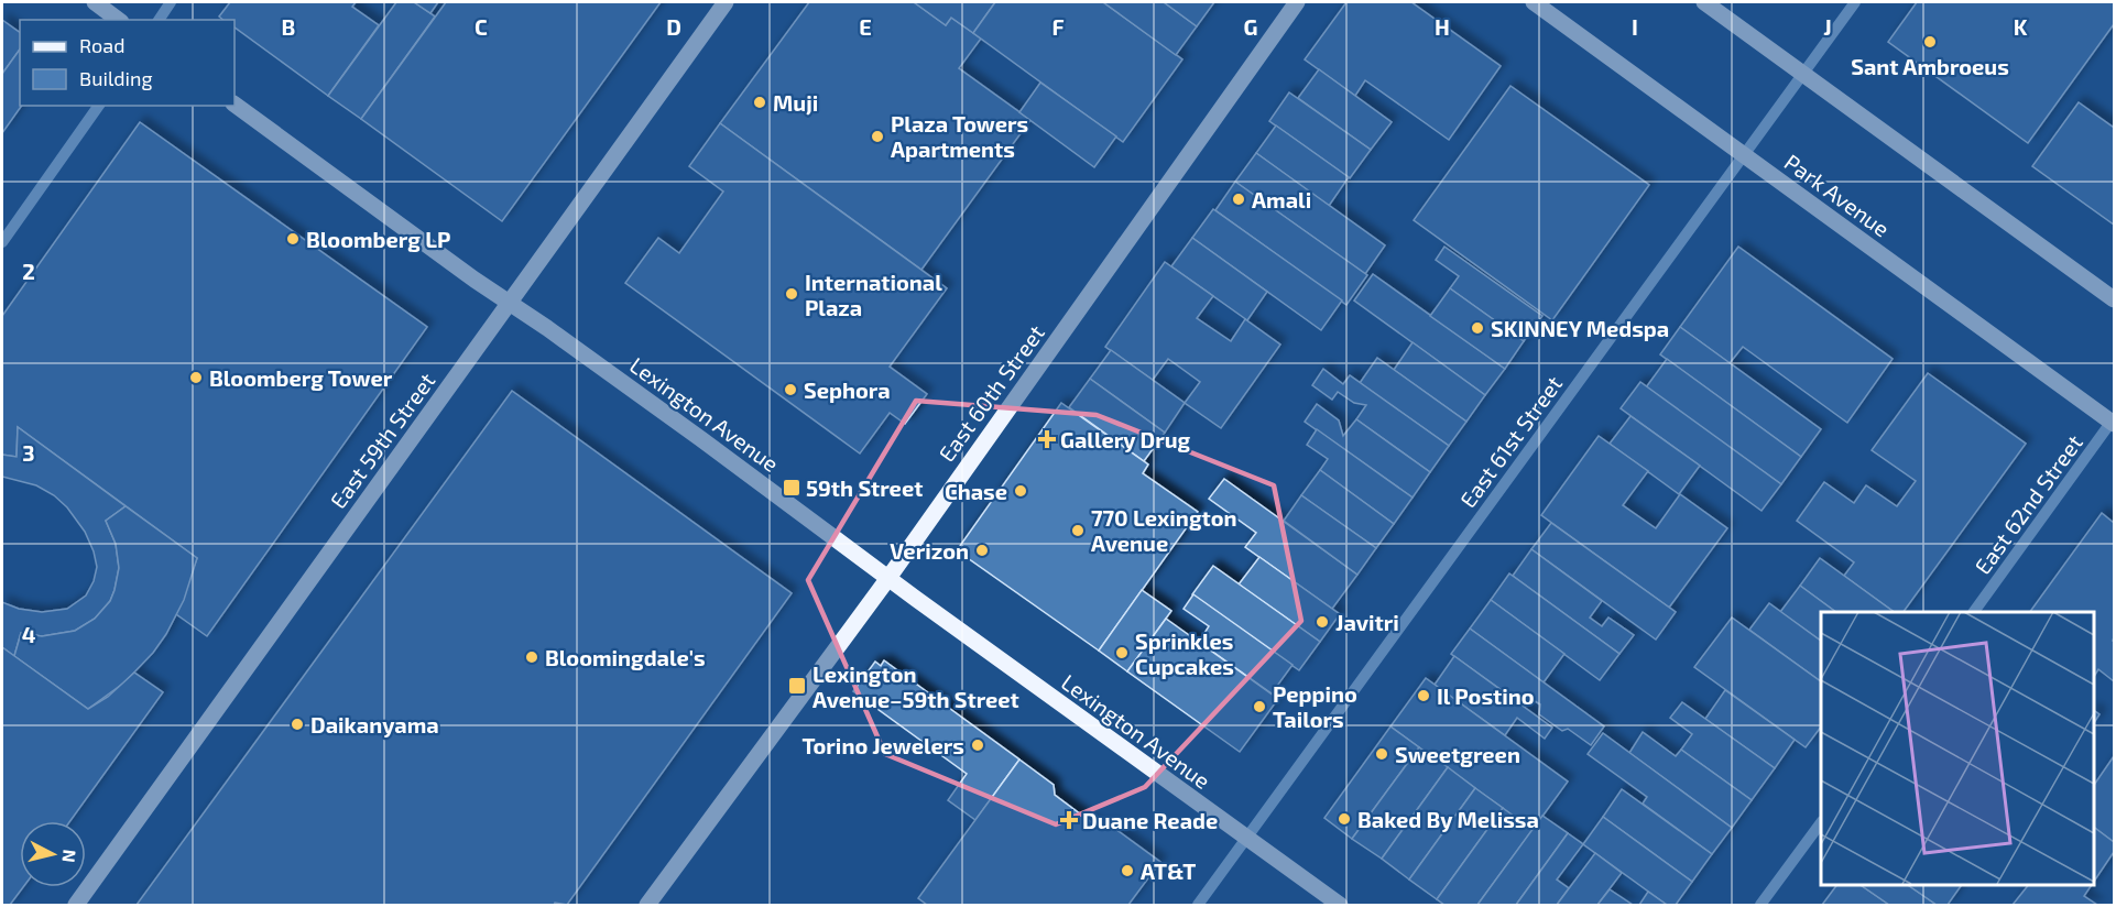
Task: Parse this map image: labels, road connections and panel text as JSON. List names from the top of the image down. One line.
{"streets":{"main road":["Park Avenue","East 60th Street","Lexington Avenue","East 59th Street"],"street":["East 61st Street","East 62nd Street"]},"crossings":[["Park Avenue","East 61st Street"],["Park Avenue","East 62nd Street"],["East 60th Street","Lexington Avenue"],["Lexington Avenue","East 59th Street"],["Lexington Avenue","East 61st Street"]],"places":{"other":["Sant Ambroeus","Muji","Plaza Towers Apartments","Amali","Bloomberg LP","International Plaza","SKINNEY Medspa","Bloomberg Tower","Sephora","Chase","770 Lexington Avenue","Verizon","Javitri","Sprinkles Cupcakes","Bloomingdale's","Il Postino","Peppino Tailors","Daikanyama","Torino Jewelers","Sweetgreen","Baked By Melissa","AT&T"],"health":["Gallery Drug","Duane Reade"],"transit":["59th Street","Lexington Avenue–59th Street"]},"legend":["Road","Building"],"north":"right","grid":{"columns":["B","C","D","E","F","G","H","I","J","K"],"rows":["2","3","4"]}}
